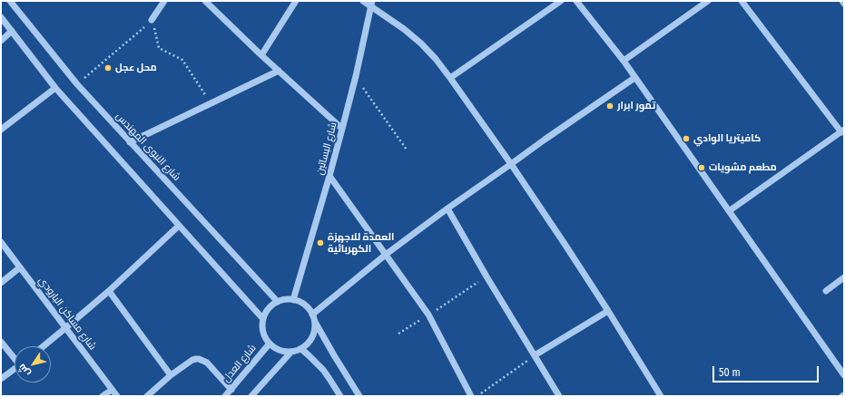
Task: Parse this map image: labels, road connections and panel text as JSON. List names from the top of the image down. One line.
{"streets":{"street":["شارع النبوى المهندس","شارع البساتين","شارع مساكن البارودي","شارع العدل"]},"crossings":[["شارع النبوى المهندس","شارع البساتين"],["شارع النبوى المهندس","شارع العدل"],["شارع البساتين","شارع العدل"]],"places":["محل عجل","تمور ابرار","كافيتريا الوادي","مطعم مشويات","العمدة للاجهزة الكهربائية"],"scale_bar":"50 m","north":"bottom left"}
